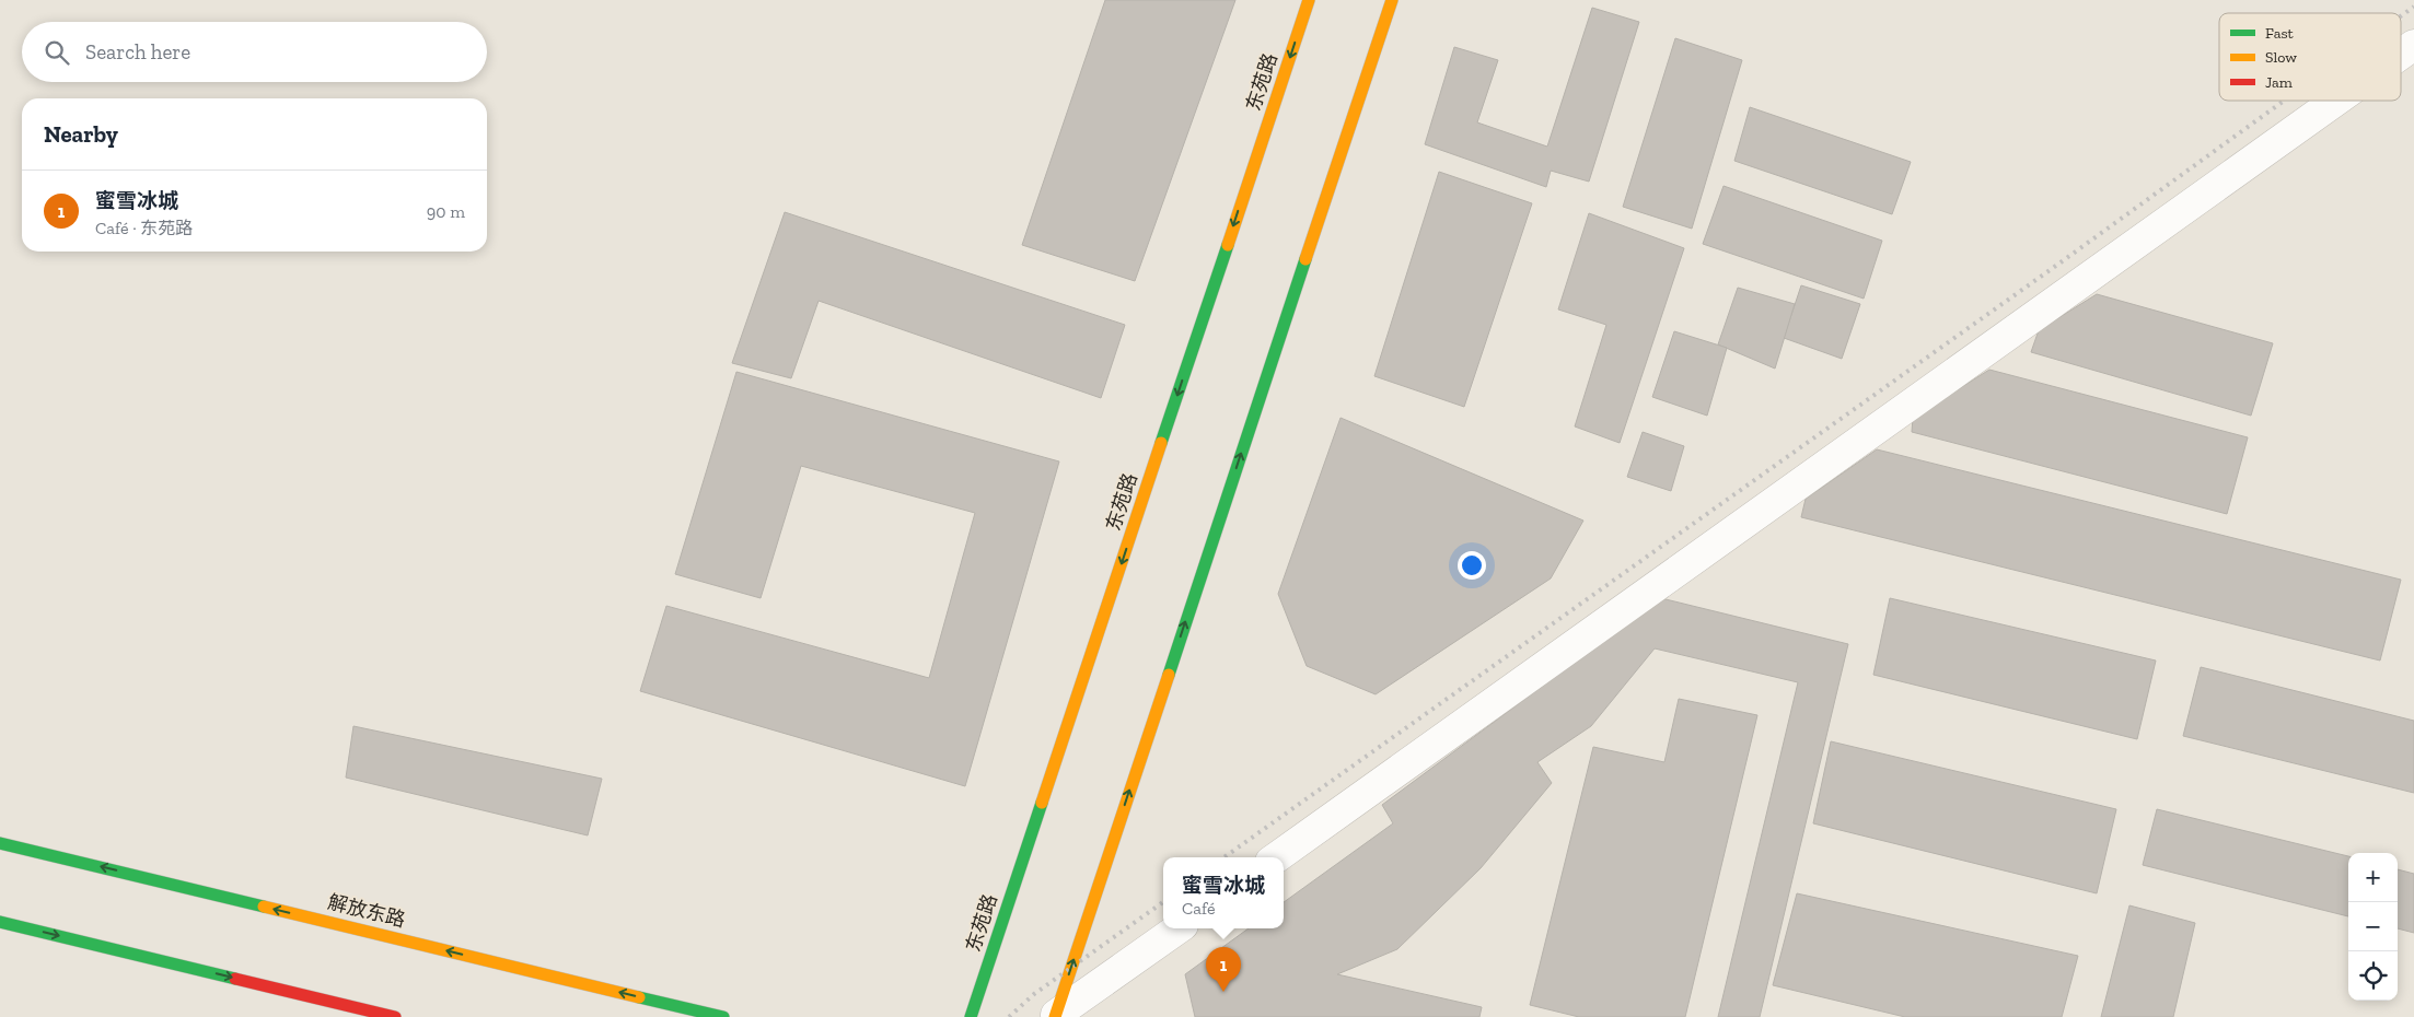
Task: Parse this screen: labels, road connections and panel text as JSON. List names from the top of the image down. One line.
{"streets":{"main road":["东苑路","解放东路"]},"legend":["Fast","Slow","Jam"],"page":{"search":"Search here","heading":"Nearby","list":[{"mark":"1","name":"蜜雪冰城","note":"Café · 东苑路","value":"90 m"}],"map_buttons":["+","−"],"popup":["蜜雪冰城","Café"],"pins":"1"}}
